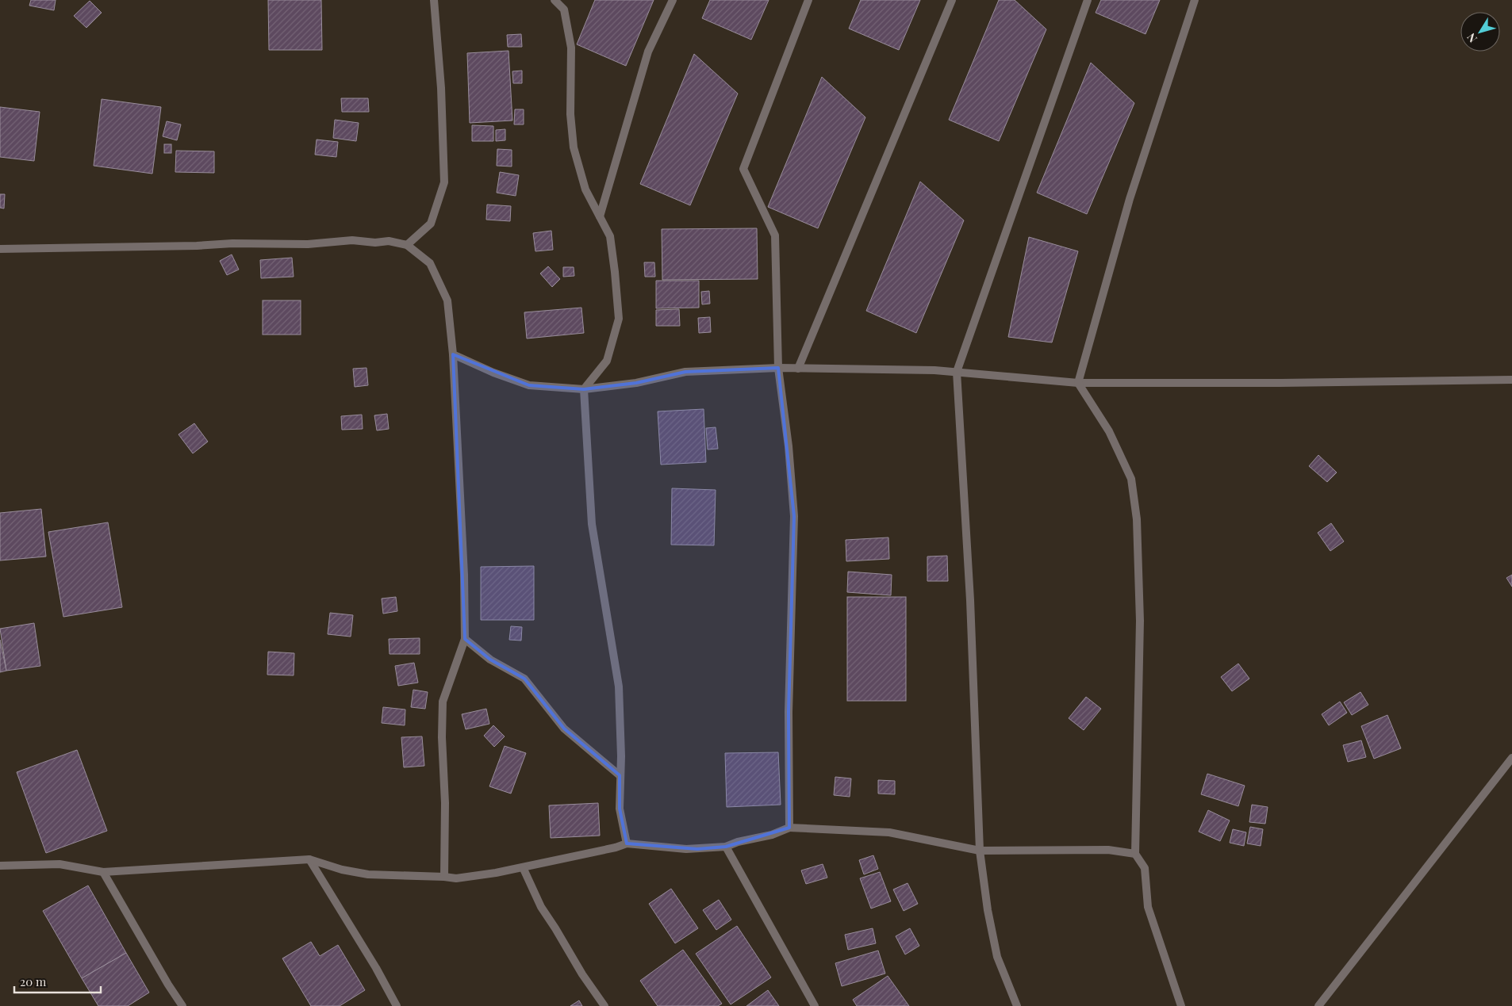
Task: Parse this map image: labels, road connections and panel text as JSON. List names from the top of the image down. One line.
{"scale_bar":"20 m","north":"bottom left"}
